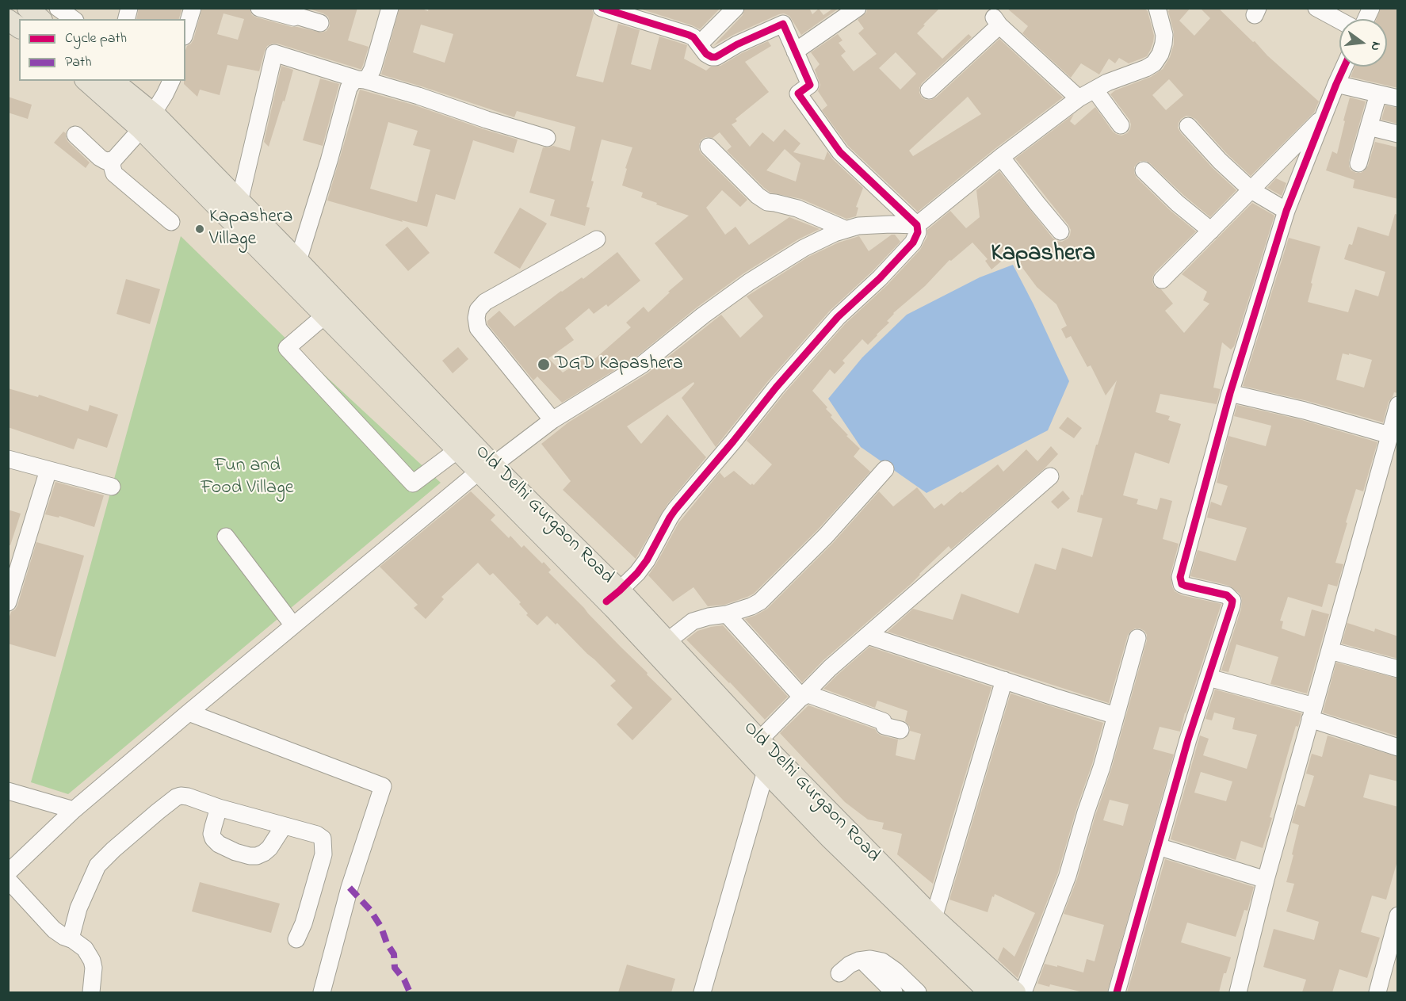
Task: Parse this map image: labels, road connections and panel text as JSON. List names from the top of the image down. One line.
{"streets":{"main road":["Old Delhi Gurgaon Road"]},"districts":["Kapashera"],"parks":["Fun and Food Village"],"places":["Kapashera Village","DGD Kapashera"],"legend":["Cycle path","Path"],"north":"right"}
